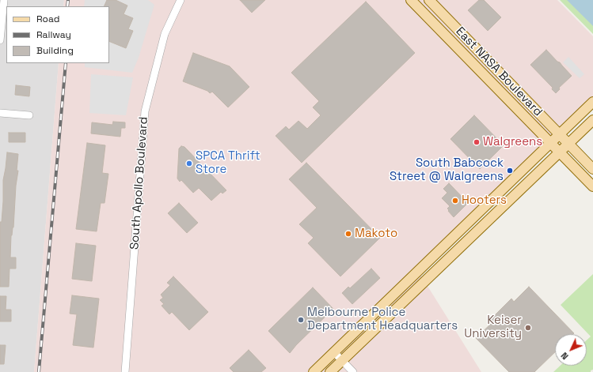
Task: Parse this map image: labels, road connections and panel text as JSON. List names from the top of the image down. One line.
{"streets":{"main road":["East NASA Boulevard"],"street":["South Apollo Boulevard"]},"places":["Walgreens","SPCA Thrift Store","South Babcock Street @ Walgreens","Hooters","Makoto","Melbourne Police Department Headquarters","Keiser University"],"legend":["Road","Railway","Building"],"north":"bottom left"}
